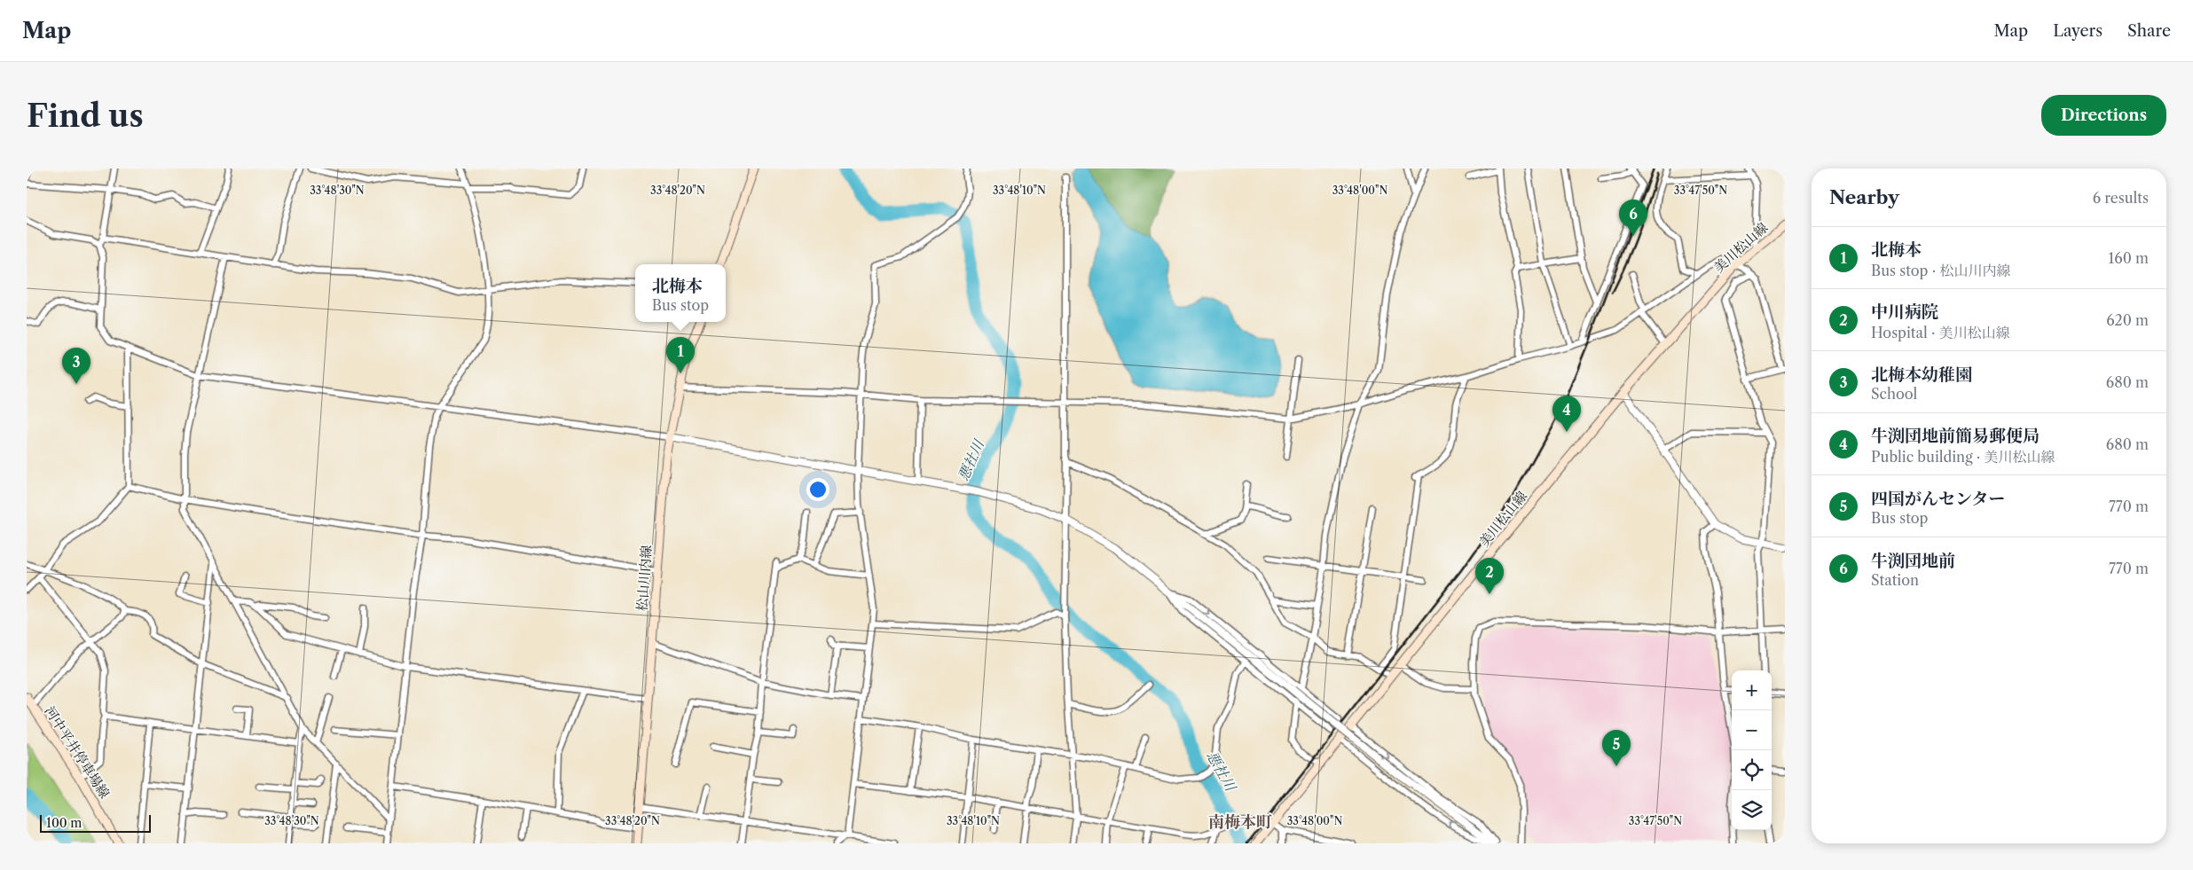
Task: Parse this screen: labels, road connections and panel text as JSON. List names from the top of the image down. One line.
{"streets":{"main road":["美川松山線","松山川内線","河中平井停車場線"]},"districts":["南梅本町"],"water":["悪社川"],"scale_bar":"100 m","page":{"header":"Map","nav":["Map","Layers","Share"],"buttons":"Directions","title":"Find us","heading":["Nearby","6 results"],"pins":["6","1","3","4","2","5"],"list":[{"mark":"1","name":"北梅本","note":"Bus stop · 松山川内線","value":"160 m"},{"mark":"2","name":"中川病院","note":"Hospital · 美川松山線","value":"620 m"},{"mark":"3","name":"北梅本幼稚園","note":"School","value":"680 m"},{"mark":"4","name":"牛渕団地前簡易郵便局","note":"Public building · 美川松山線","value":"680 m"},{"mark":"5","name":"四国がんセンター","note":"Bus stop","value":"770 m"},{"mark":"6","name":"牛渕団地前","note":"Station","value":"770 m"}],"popup":["北梅本","Bus stop"],"map_buttons":["+","−"],"scale":"100 m"},"coordinates":["33°48'30\"N","33°48'20\"N","33°48'10\"N","33°48'00\"N","33°47'50\"N"]}
